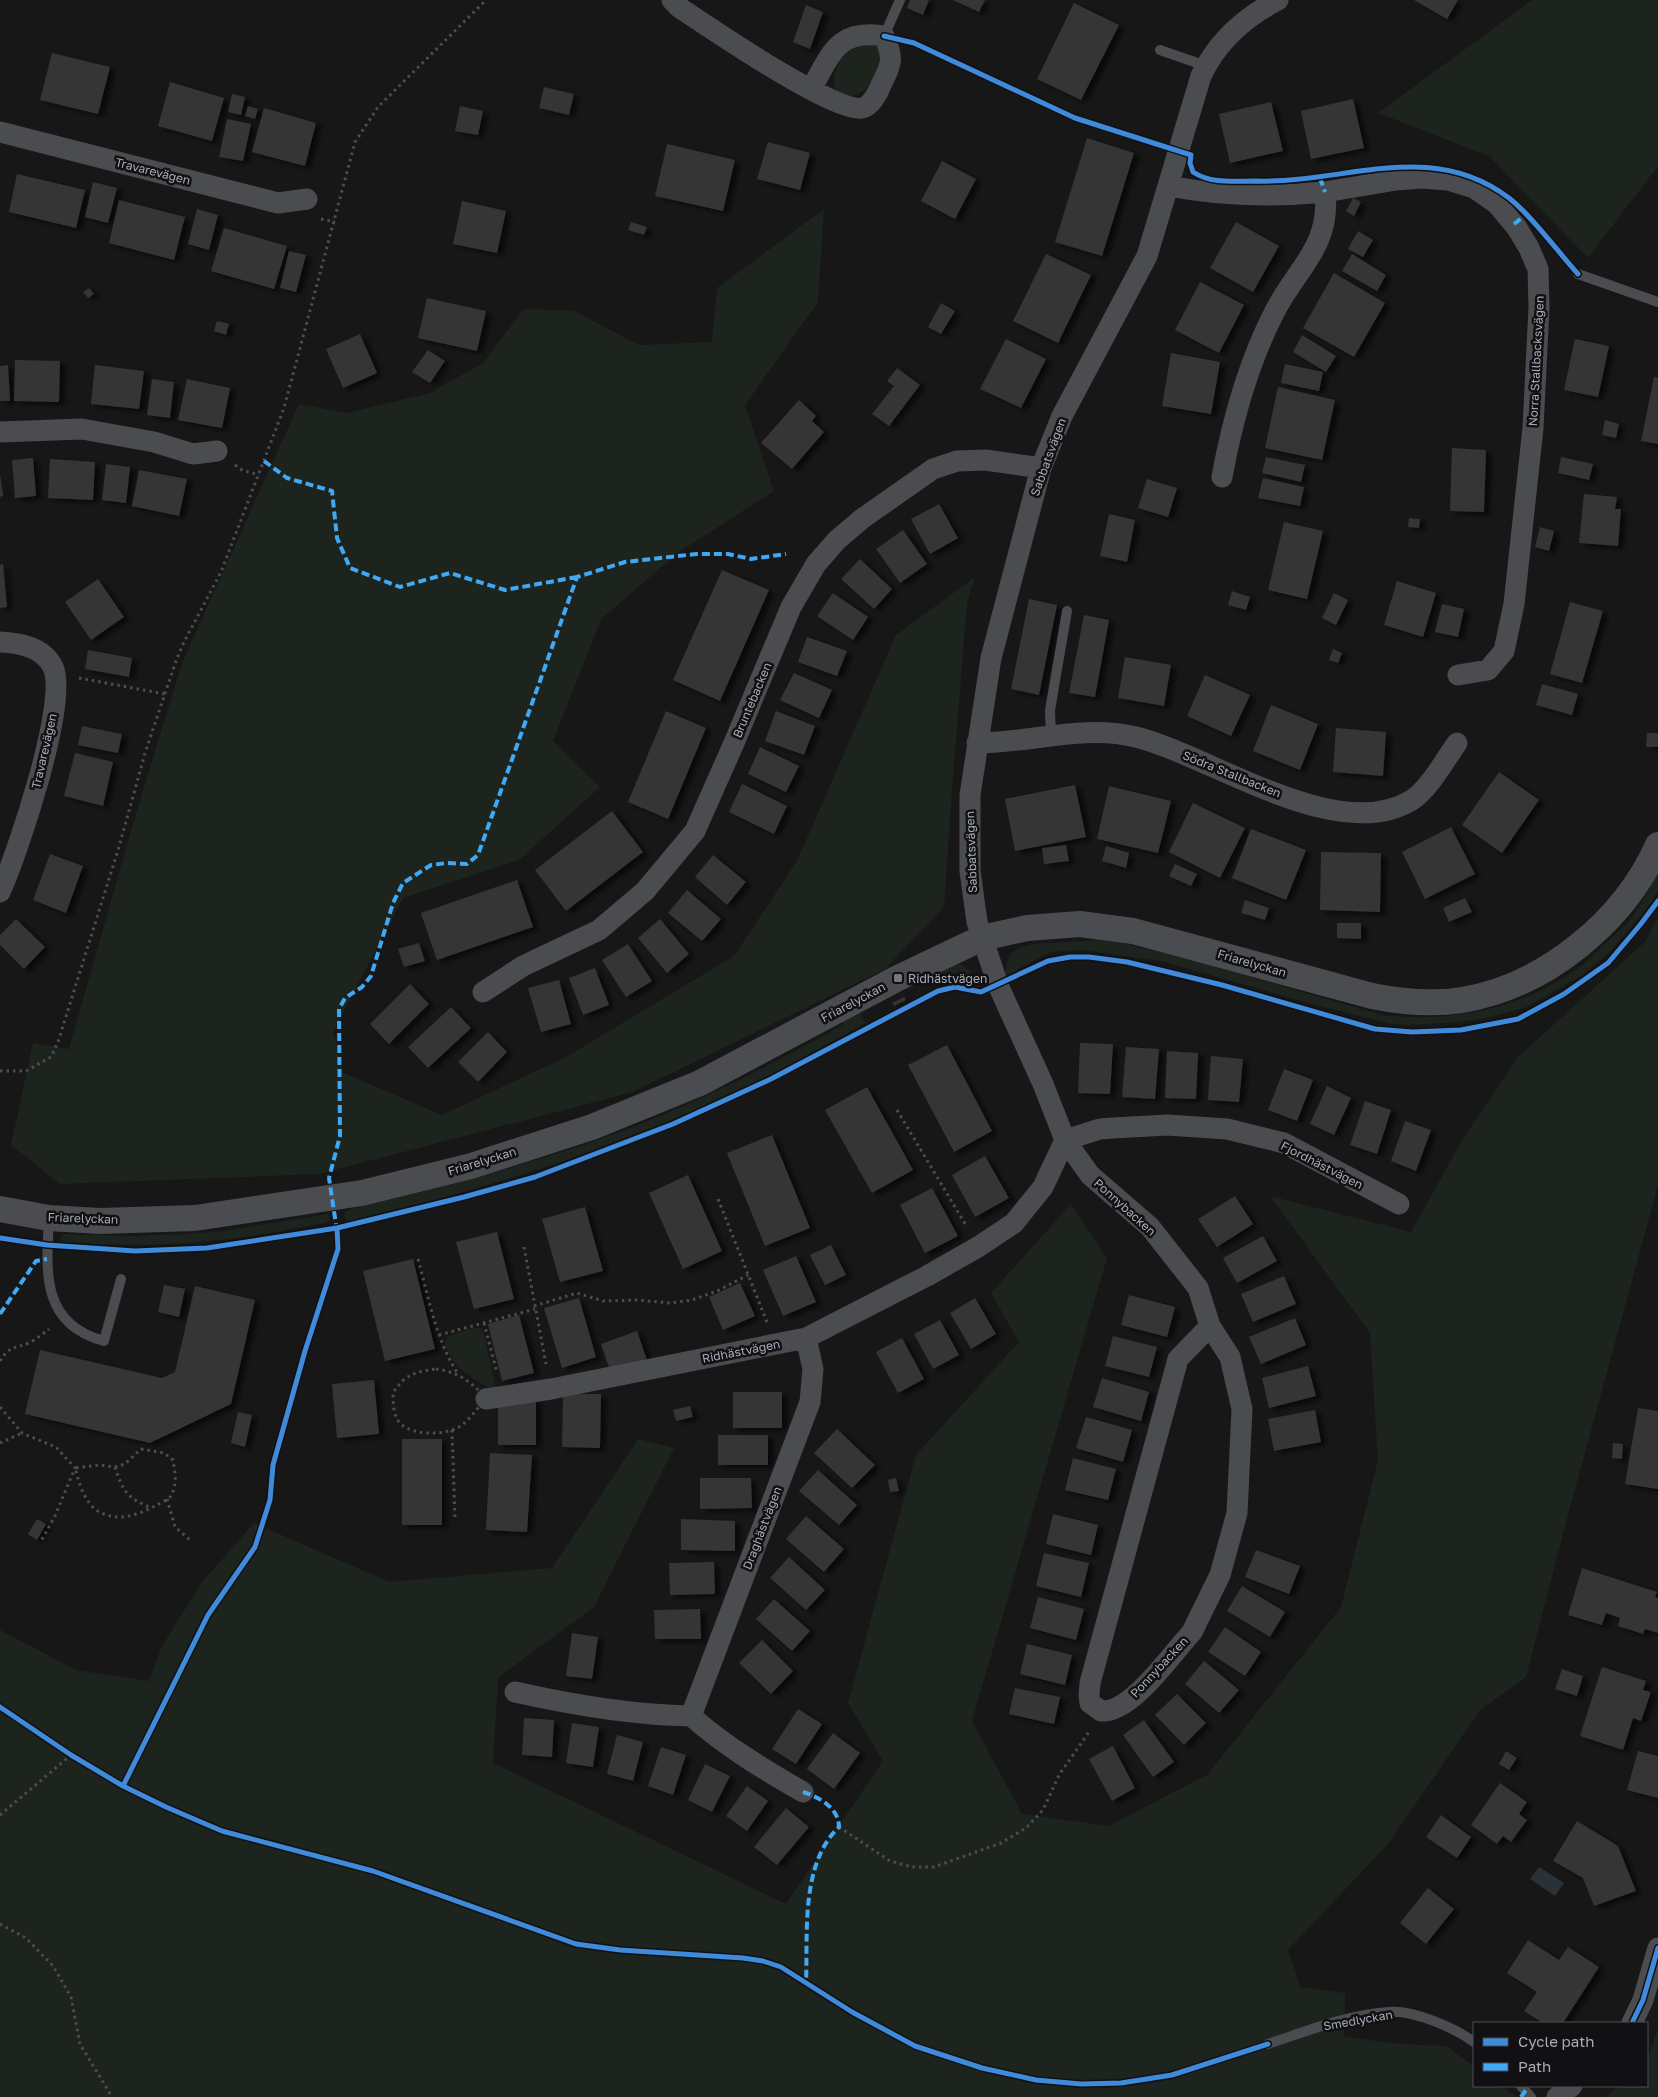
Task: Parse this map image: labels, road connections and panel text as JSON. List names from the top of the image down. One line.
{"streets":{"street":["Travarevägen","Norra Stallbacksvägen","Sabbatsvägen","Bruntebacken","Södra Stallbacken","Friarelyckan","Fjordhästvägen","Ponnybacken","Ridhästvägen","Draghästvägen"],"lane":["Smedlyckan"]},"crossings":[["Norra Stallbacksvägen","Sabbatsvägen"],["Sabbatsvägen","Bruntebacken"],["Sabbatsvägen","Södra Stallbacken"],["Sabbatsvägen","Friarelyckan"],["Fjordhästvägen","Ponnybacken"],["Fjordhästvägen","Ridhästvägen"],["Ponnybacken","Ridhästvägen"],["Ridhästvägen","Draghästvägen"]],"places":{"transit":["Ridhästvägen"]},"legend":["Cycle path","Path"]}
